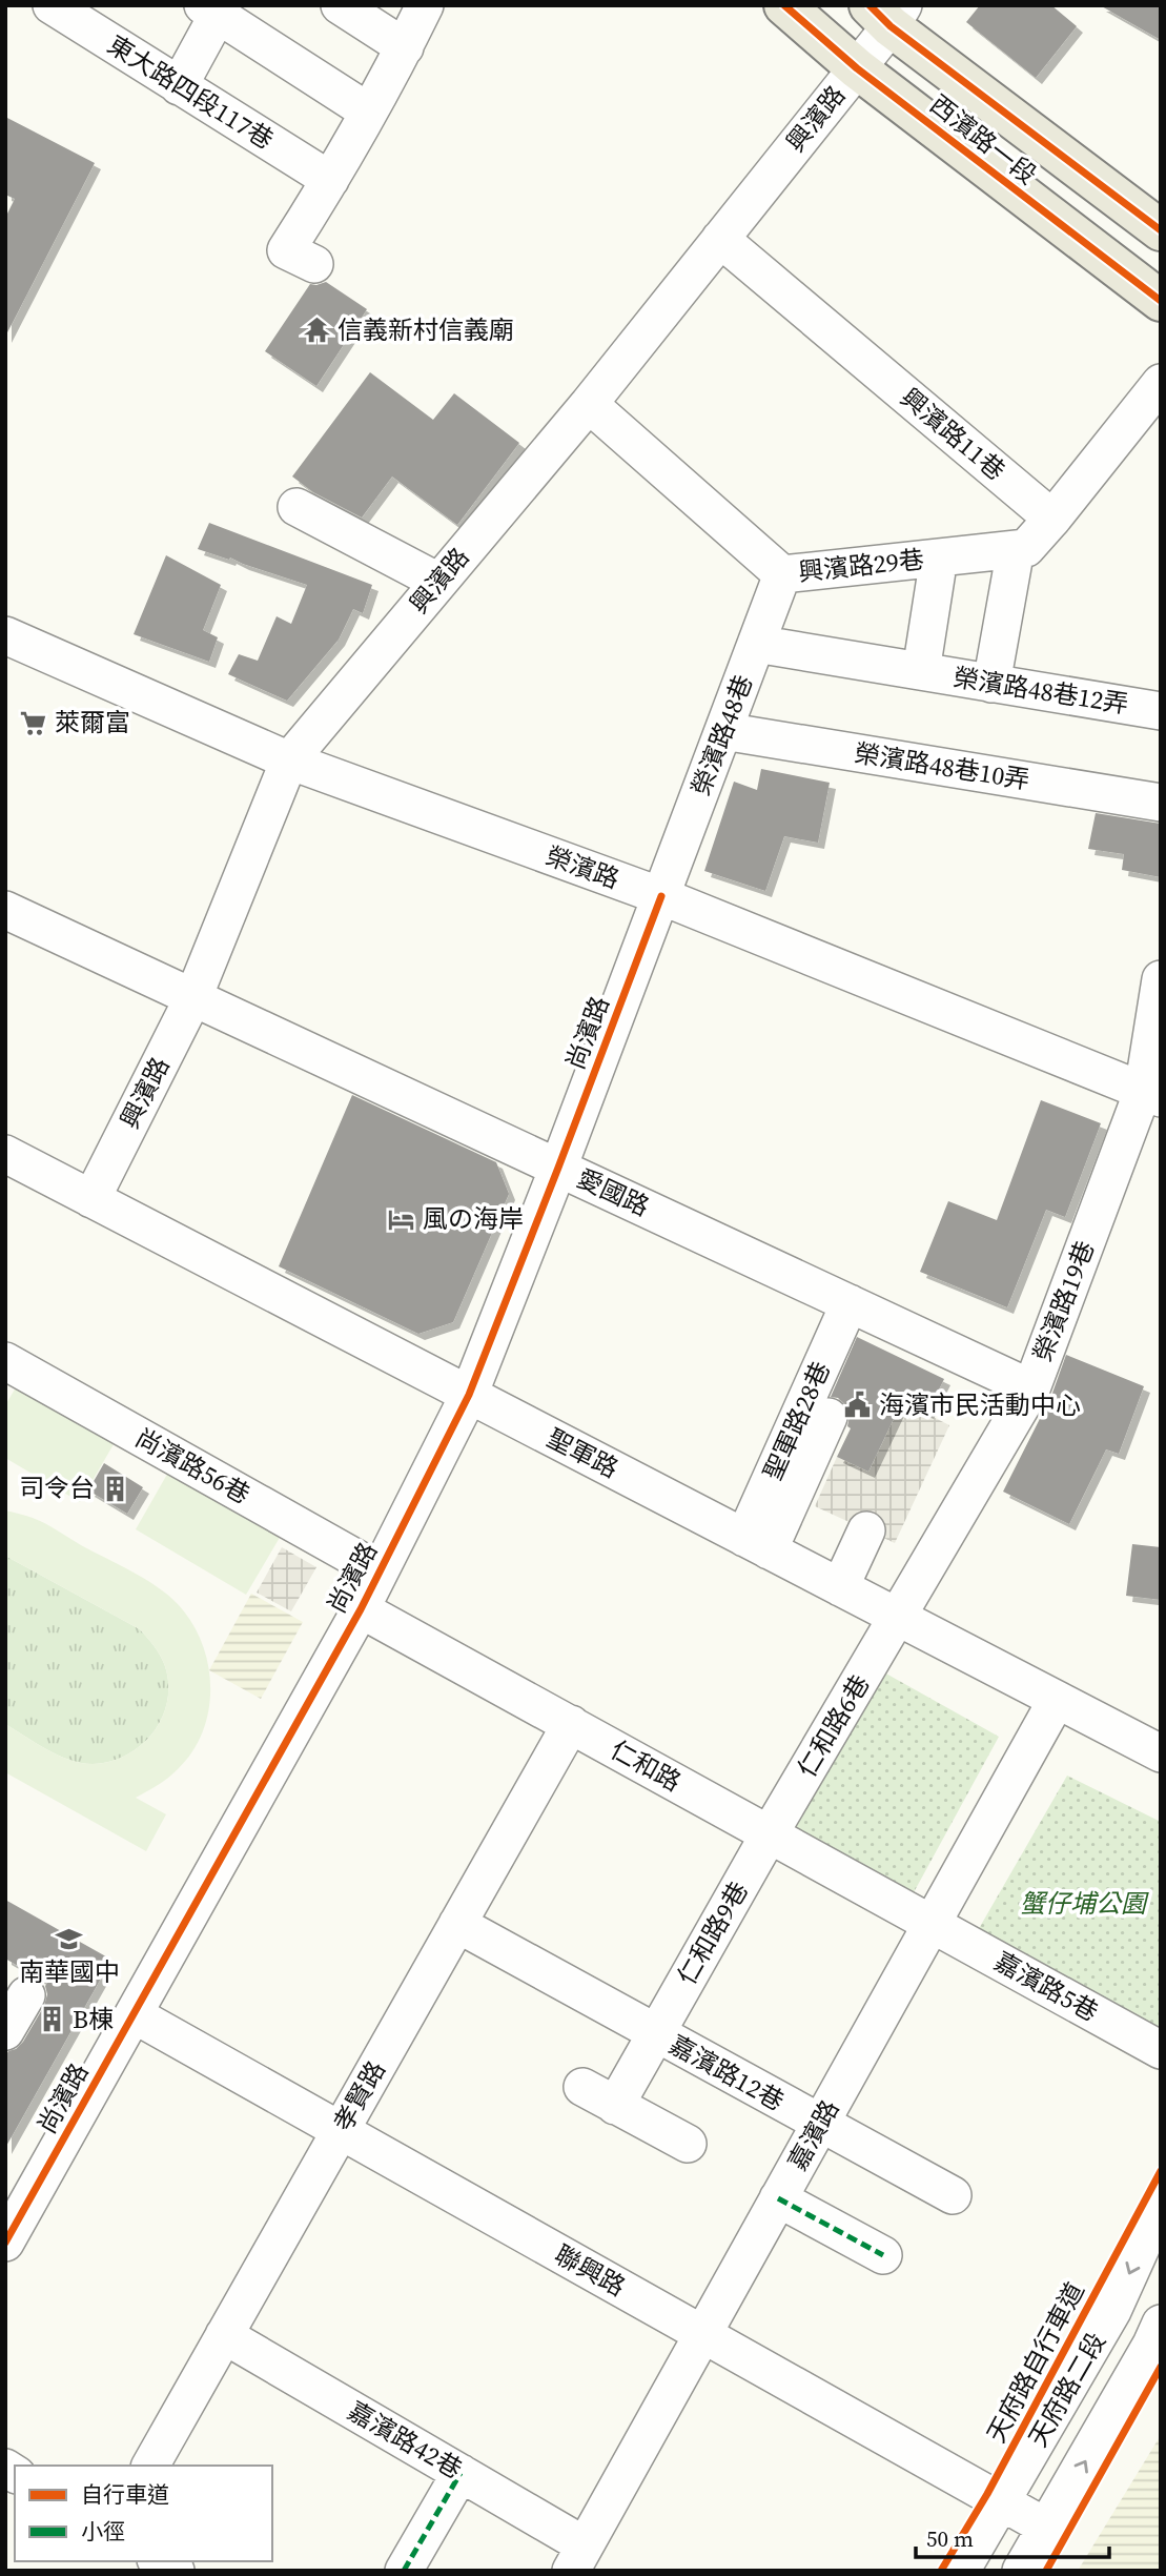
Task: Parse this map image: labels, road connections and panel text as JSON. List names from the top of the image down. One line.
{"streets":{"main road":["西濱路一段"],"street":["東大路四段117巷","興濱路","興濱路11巷","興濱路29巷","榮濱路48巷12弄","榮濱路48巷","榮濱路48巷10弄","榮濱路","尚濱路","愛國路","榮濱路19巷","聖軍路28巷","聖軍路","尚濱路56巷","仁和路6巷","仁和路","仁和路9巷","嘉濱路5巷","嘉濱路12巷","孝賢路","嘉濱路","聯興路","天府路二段","嘉濱路42巷"],"cycle path":["天府路自行車道"]},"crossings":[["興濱路","西濱路一段"],["興濱路","興濱路11巷"],["興濱路","興濱路29巷"],["興濱路","榮濱路"],["興濱路","愛國路"],["興濱路","聖軍路"],["興濱路29巷","榮濱路48巷12弄"],["興濱路29巷","榮濱路48巷"],["榮濱路48巷12弄","榮濱路48巷"],["榮濱路48巷","榮濱路48巷10弄"],["榮濱路48巷","榮濱路"],["榮濱路48巷","尚濱路"],["榮濱路","尚濱路"],["榮濱路","榮濱路19巷"],["尚濱路","愛國路"],["尚濱路","聖軍路"],["尚濱路","尚濱路56巷"],["尚濱路","仁和路"],["尚濱路","聯興路"],["愛國路","榮濱路19巷"],["愛國路","聖軍路28巷"],["榮濱路19巷","聖軍路"],["榮濱路19巷","仁和路6巷"],["聖軍路28巷","聖軍路"],["聖軍路","仁和路6巷"],["聖軍路","嘉濱路"],["仁和路6巷","仁和路"],["仁和路6巷","仁和路9巷"],["仁和路","仁和路9巷"],["仁和路","嘉濱路5巷"],["仁和路","孝賢路"],["仁和路","嘉濱路"],["仁和路9巷","嘉濱路12巷"],["嘉濱路5巷","嘉濱路"],["嘉濱路12巷","孝賢路"],["嘉濱路12巷","嘉濱路"],["孝賢路","聯興路"],["孝賢路","嘉濱路42巷"],["嘉濱路","聯興路"],["嘉濱路","嘉濱路42巷"],["聯興路","天府路二段"]],"parks":["蟹仔埔公園"],"places":{"temple":["信義新村信義廟"],"supermarket":["萊爾富"],"hotel":["風の海岸"],"public building":["海濱市民活動中心"],"building":["司令台","B棟"],"school or university":["南華國中"]},"legend":["自行車道","小徑"],"scale_bar":"50 m"}
